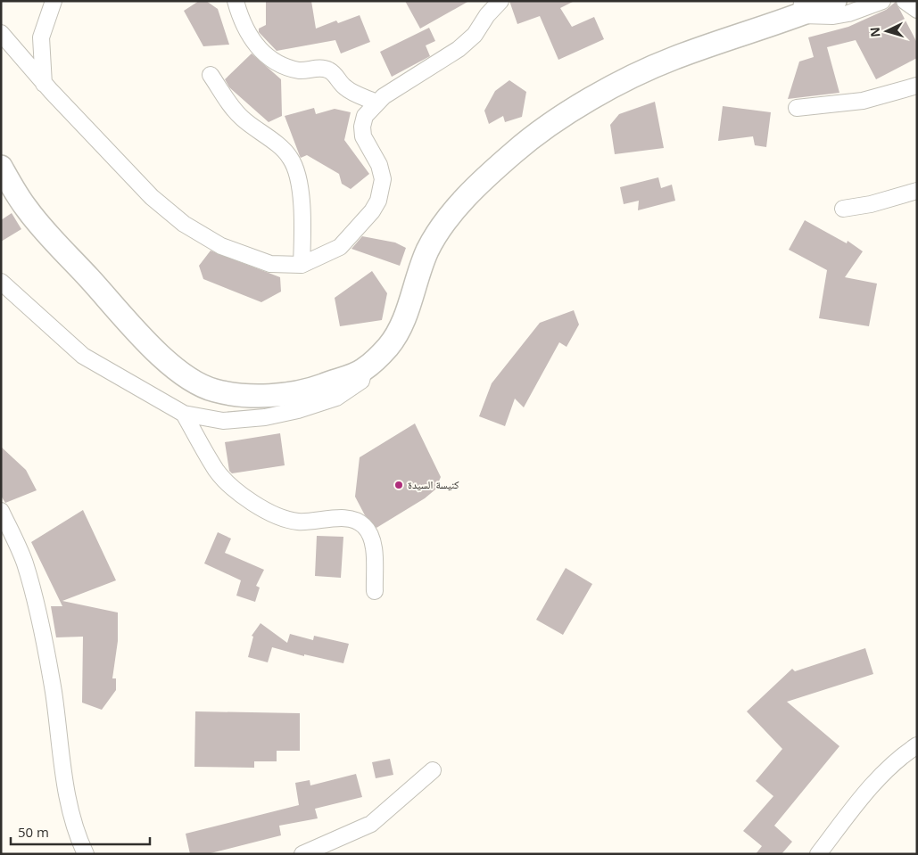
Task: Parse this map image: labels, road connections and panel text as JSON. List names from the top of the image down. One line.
{"places":["كنيسة السيدة"],"scale_bar":"50 m","north":"left"}
